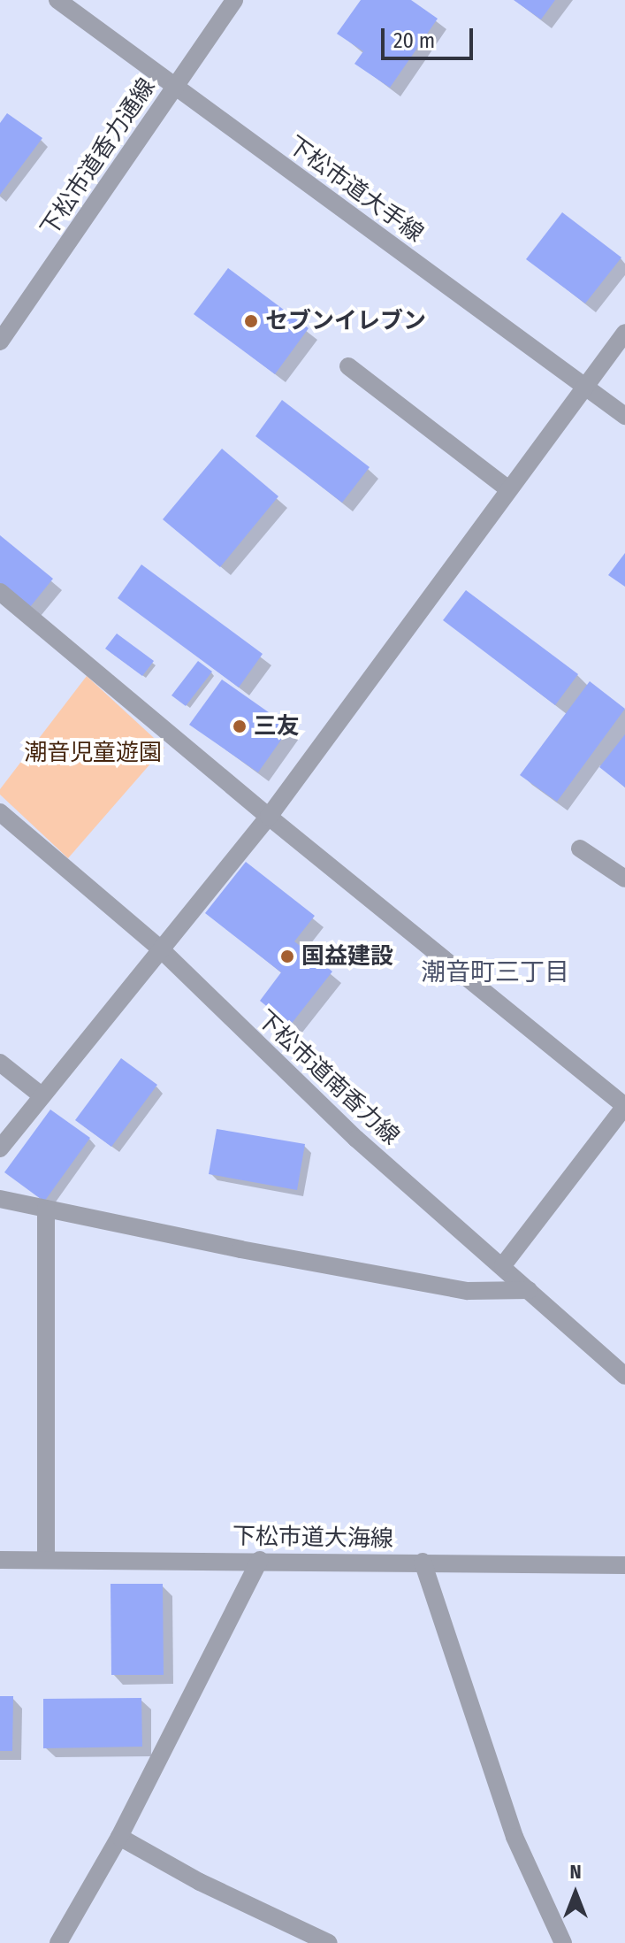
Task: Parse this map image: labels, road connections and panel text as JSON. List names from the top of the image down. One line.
{"streets":{"street":["下松市道香力通線","下松市道大手線","下松市道南香力線","下松市道大海線"]},"crossings":[["下松市道香力通線","下松市道大手線"]],"districts":["潮音町三丁目"],"parks":["潮音児童遊園"],"places":["セブンイレブン","三友","国益建設"],"scale_bar":"20 m","north":"top"}
